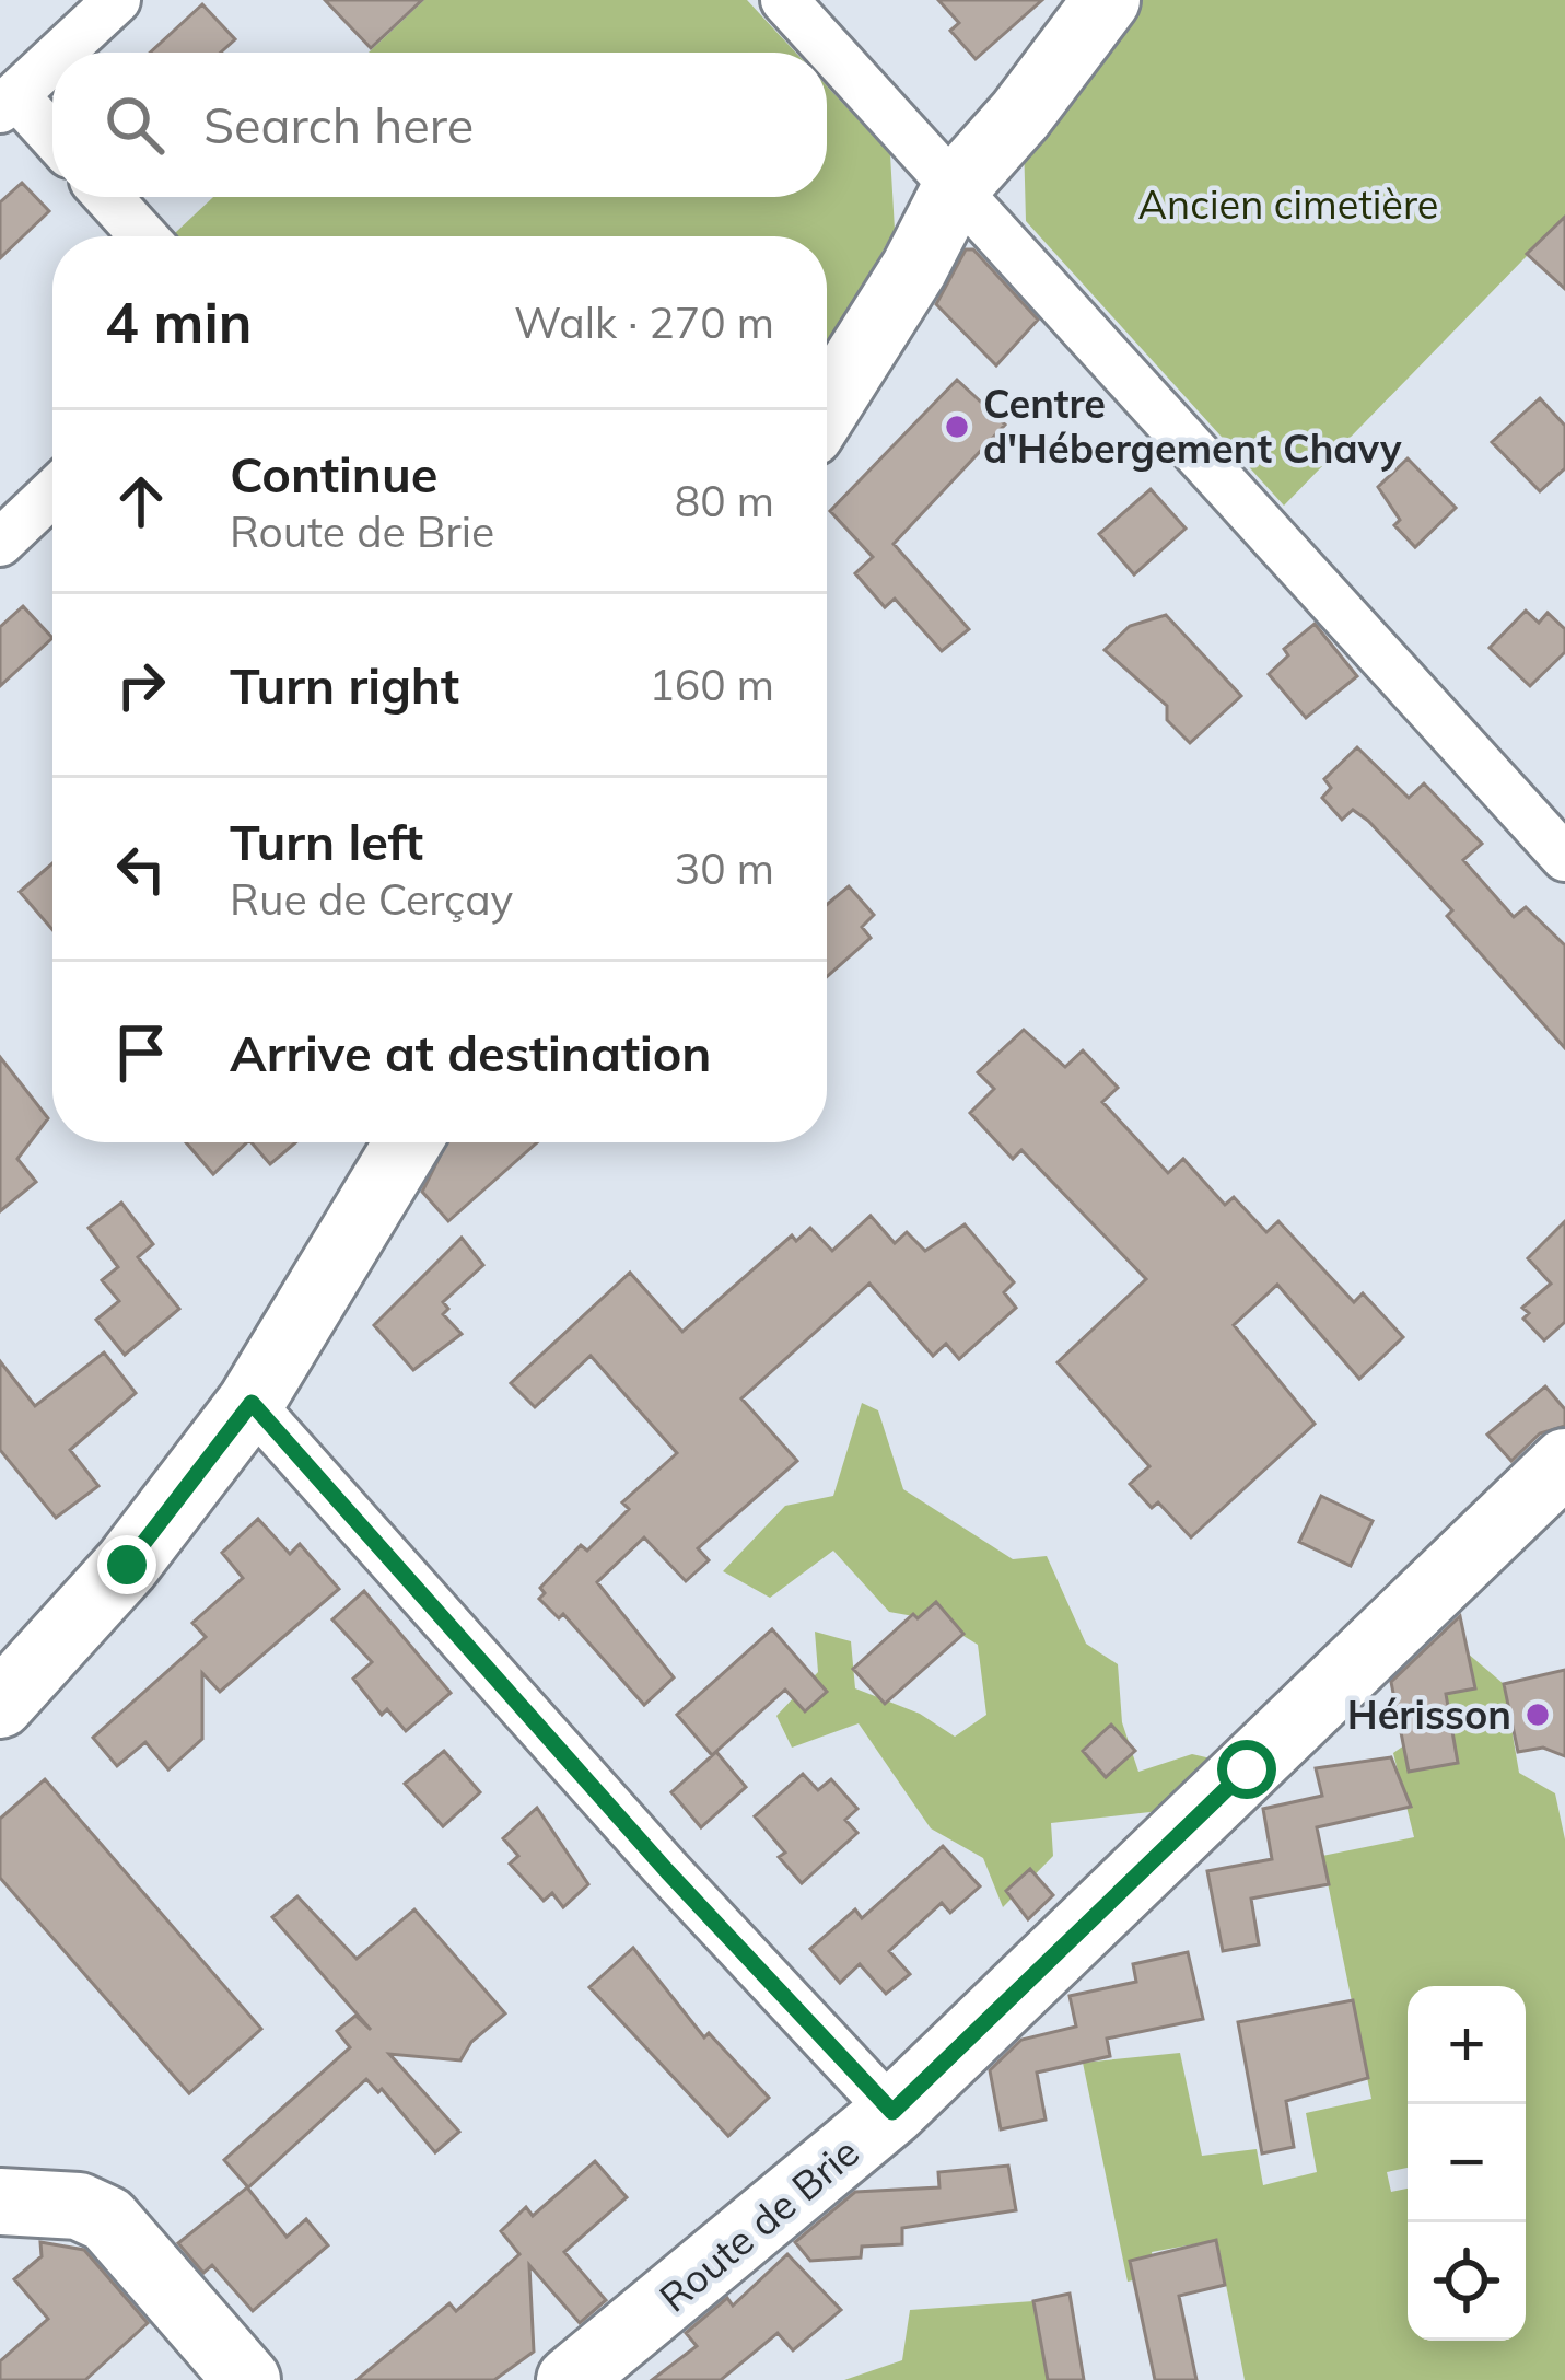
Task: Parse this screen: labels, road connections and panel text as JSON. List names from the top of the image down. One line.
{"streets":{"street":["Route de Brie"]},"parks":["Ancien cimetière"],"places":["Centre d'Hébergement Chavy","Hérisson"],"page":{"search":"Search here","heading":["4 min","Walk · 270 m"],"list":[["Continue","Route de Brie","80 m"],["Turn right","160 m"],["Turn left","Rue de Cerçay","30 m"],"Arrive at destination"],"map_buttons":["+","−"]}}
